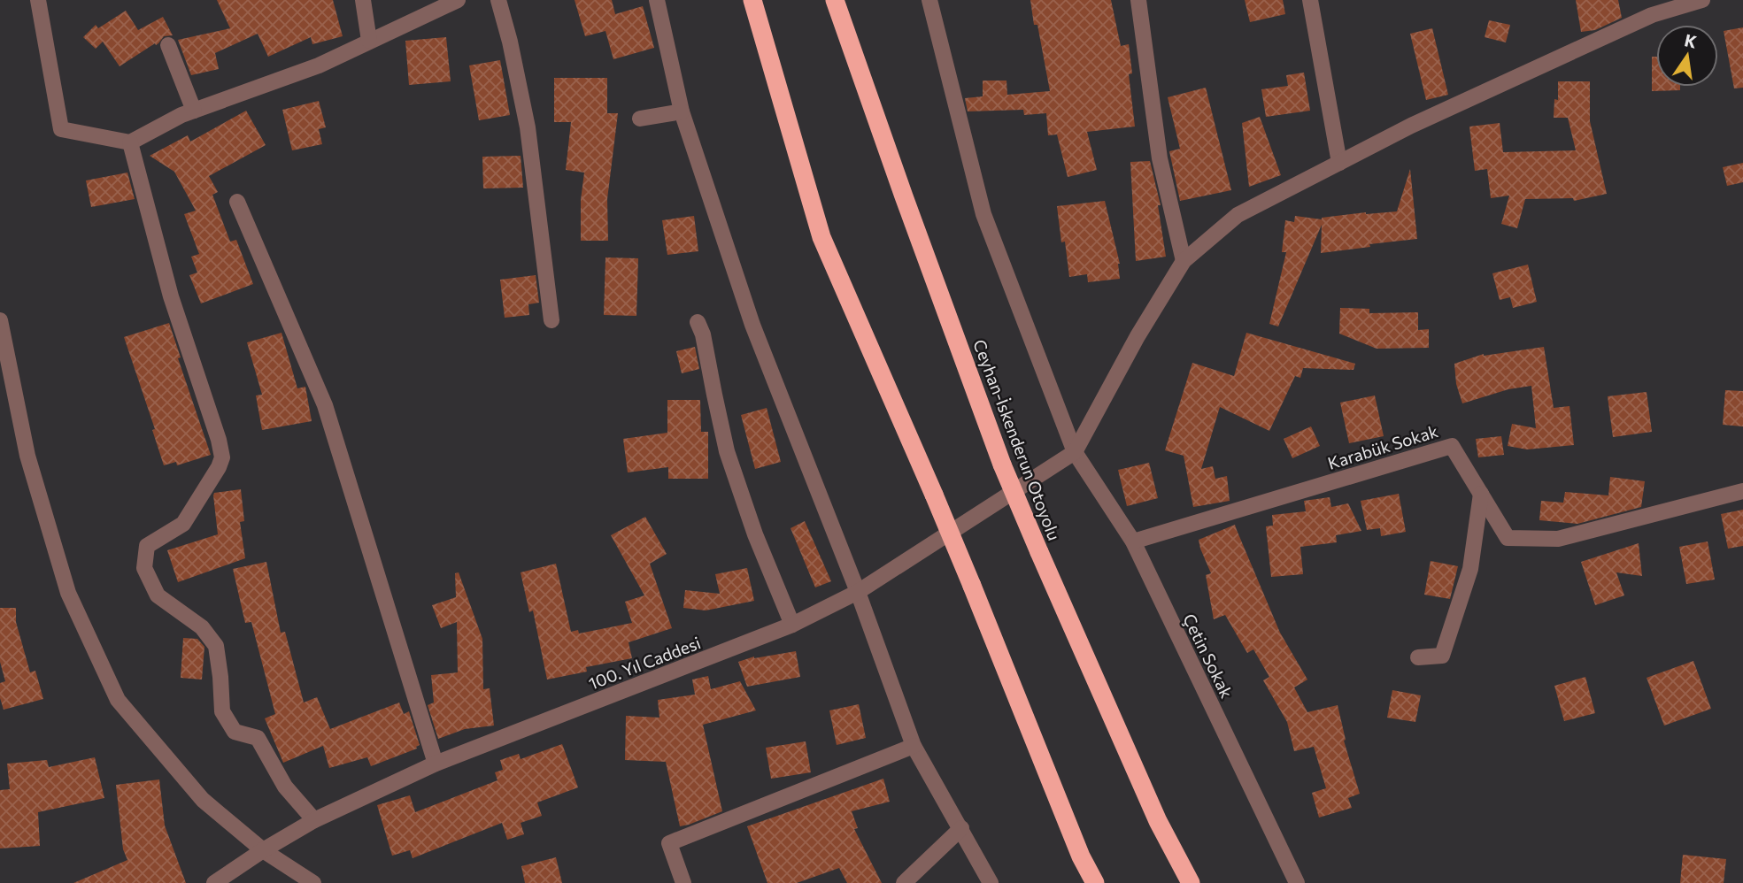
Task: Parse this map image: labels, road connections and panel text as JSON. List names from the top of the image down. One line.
{"streets":{"highway":["Ceyhan-İskenderun Otoyolu"],"street":["Karabük Sokak","Çetin Sokak","100. Yıl Caddesi"]},"crossings":[["Karabük Sokak","Çetin Sokak"],["Çetin Sokak","100. Yıl Caddesi"]],"north":"top"}
